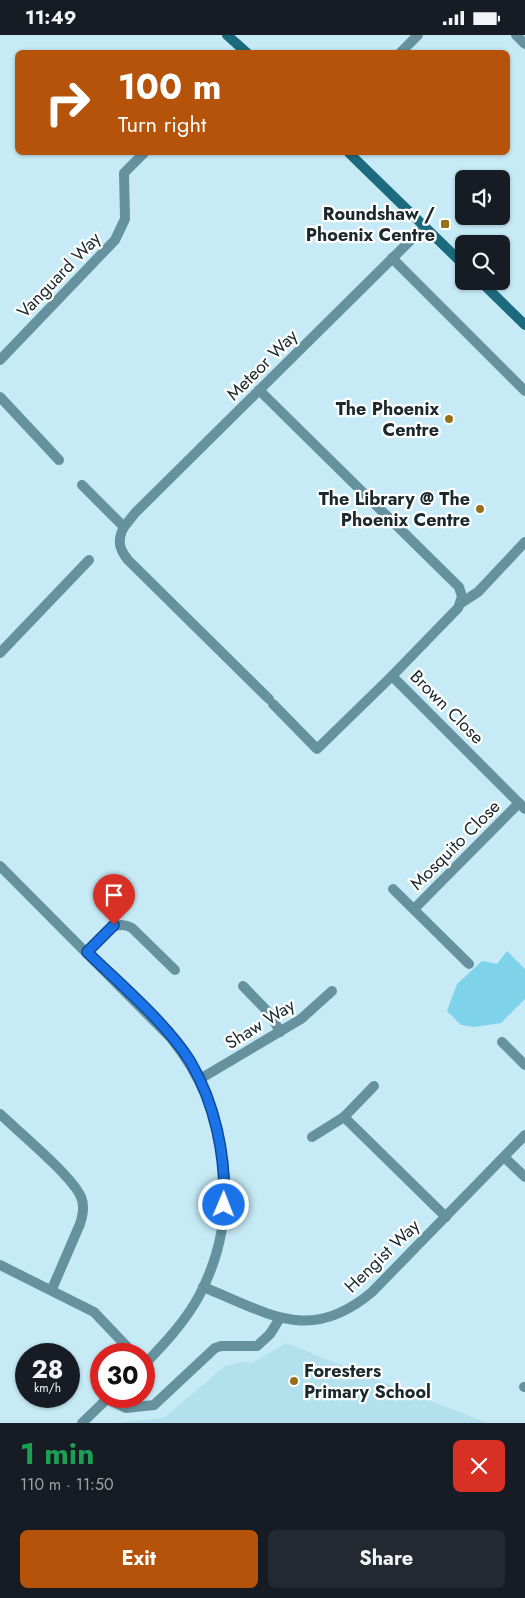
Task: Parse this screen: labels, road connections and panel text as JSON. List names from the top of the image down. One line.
{"streets":{"street":["Vanguard Way","Meteor Way","Brown Close","Mosquito Close","Shaw Way","Hengist Way"]},"crossings":[["Brown Close","Mosquito Close"]],"places":{"transit":["Roundshaw / Phoenix Centre"],"other":["The Phoenix Centre","The Library @ The Phoenix Centre","Foresters Primary School"]},"page":{"status":"11:49","turn":["100 m","Turn right"],"speed":"28 km/h","limit":"30","heading":["1 min","110 m · 11:50"],"buttons":["Exit","Share"]}}
